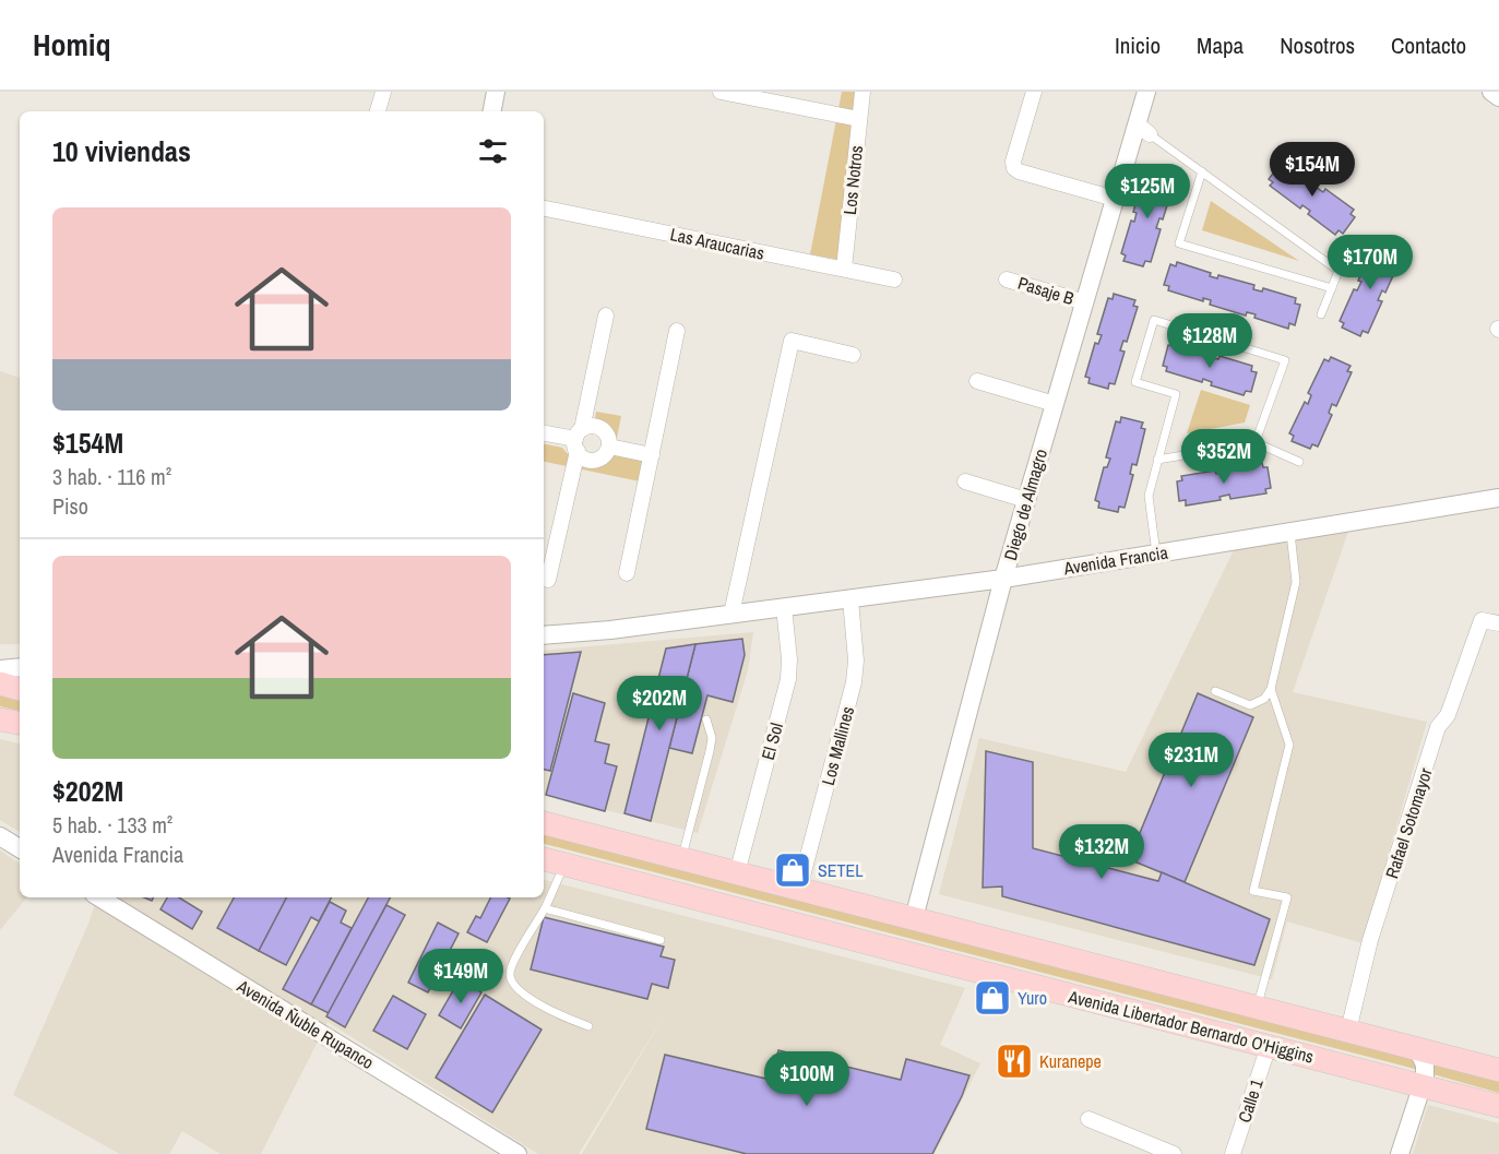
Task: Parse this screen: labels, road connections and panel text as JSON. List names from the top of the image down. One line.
{"streets":{"main road":["Avenida Libertador Bernardo O'Higgins"],"street":["Los Notros","Las Araucarias","Pasaje B","Diego de Almagro","Avenida Francia","El Sol","Los Mallines","Rafael Sotomayor","Avenida Ñuble Rupanco","Calle 1"]},"crossings":[["Los Notros","Las Araucarias"],["Pasaje B","Diego de Almagro"],["Diego de Almagro","Avenida Francia"],["Diego de Almagro","Avenida Libertador Bernardo O'Higgins"],["Avenida Francia","El Sol"],["Avenida Francia","Los Mallines"],["El Sol","Avenida Libertador Bernardo O'Higgins"],["Los Mallines","Avenida Libertador Bernardo O'Higgins"],["Rafael Sotomayor","Avenida Libertador Bernardo O'Higgins"],["Avenida Libertador Bernardo O'Higgins","Calle 1"]],"places":{"shop":["SETEL","Yuro"],"restaurant":["Kuranepe"]},"page":{"header":"Homiq","nav":["Inicio","Mapa","Nosotros","Contacto"],"heading":"10 viviendas","price":["$154M","$125M","$170M","$128M","$352M","$202M","$231M","$132M","$149M","$100M"],"list":[{"name":"$154M","note":"3 hab. · 116 m² · Piso"},{"name":"$202M","note":"5 hab. · 133 m² · Avenida Francia"}]}}
